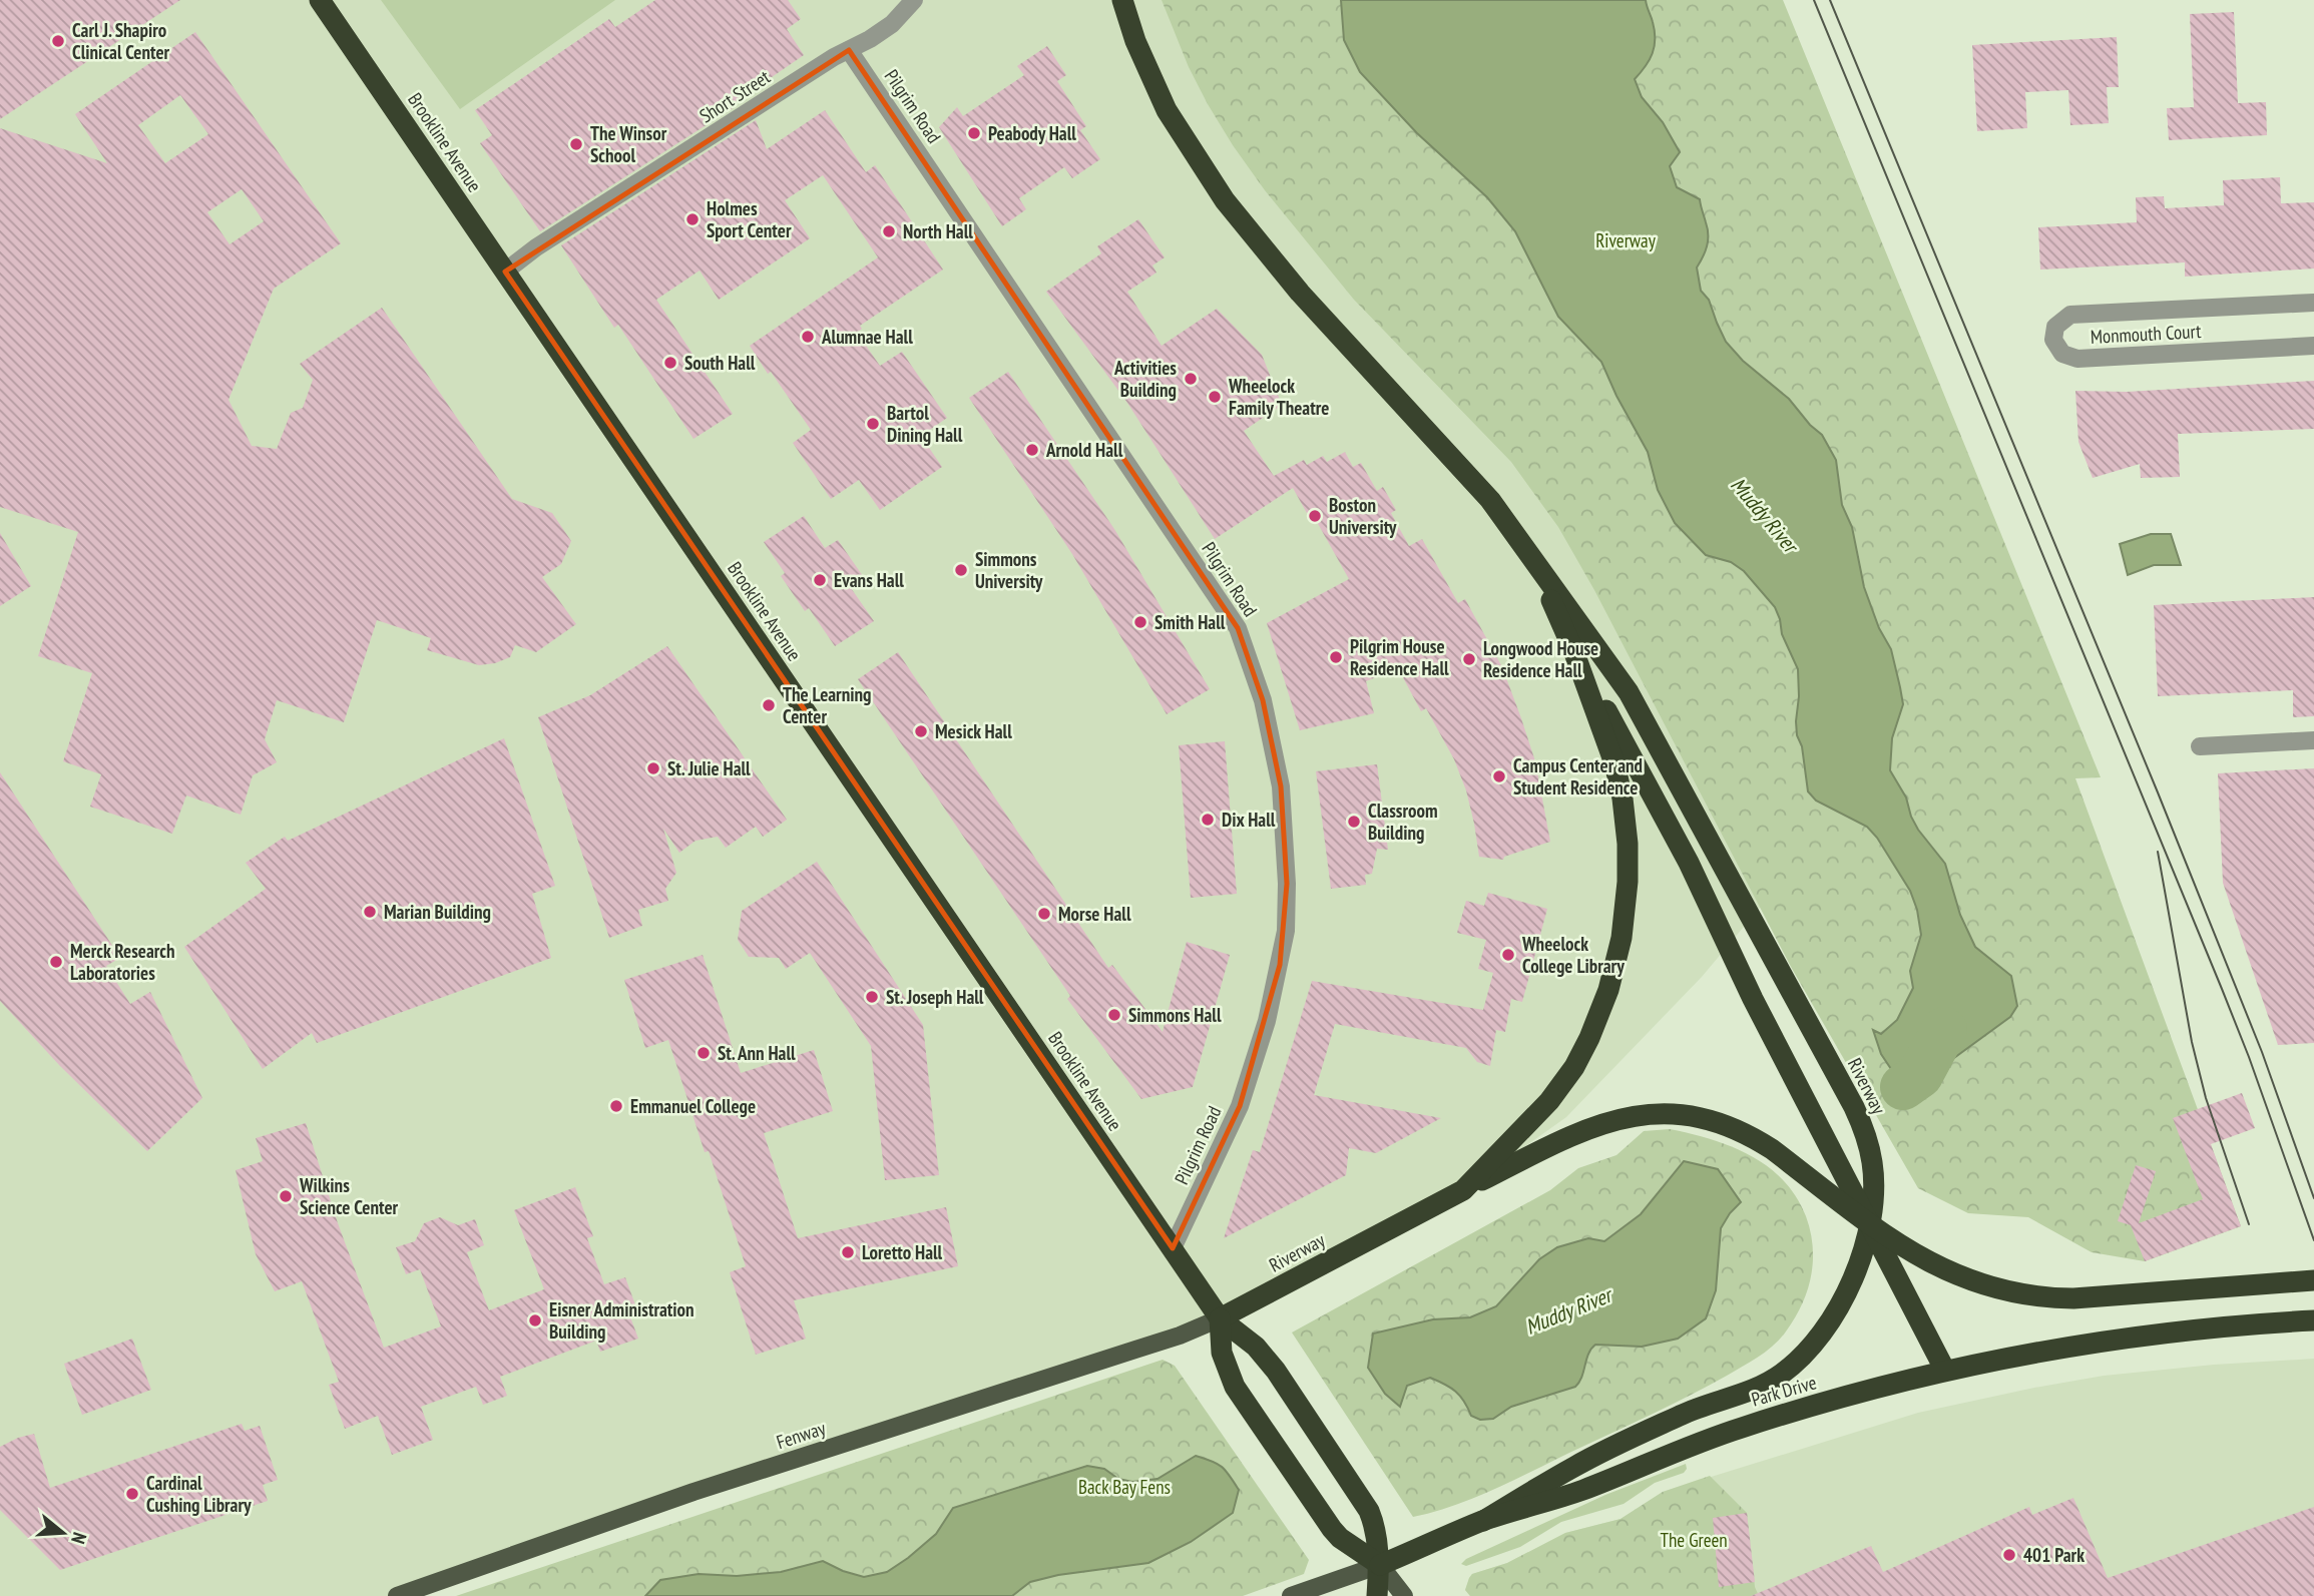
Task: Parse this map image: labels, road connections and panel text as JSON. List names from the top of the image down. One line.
{"streets":{"highway":["Brookline Avenue","Riverway","Park Drive"],"main road":["Fenway"],"street":["Short Street","Pilgrim Road","Monmouth Court"]},"crossings":[["Short Street","Pilgrim Road"],["Short Street","Brookline Avenue"],["Pilgrim Road","Brookline Avenue"],["Brookline Avenue","Riverway"],["Brookline Avenue","Park Drive"],["Brookline Avenue","Fenway"],["Riverway","Park Drive"],["Riverway","Fenway"]],"water":["Muddy River"],"parks":["Riverway","Back Bay Fens","The Green"],"places":["Carl J. Shapiro Clinical Center","Peabody Hall","The Winsor School","Holmes Sport Center","North Hall","Alumnae Hall","South Hall","Activities Building","Wheelock Family Theatre","Bartol Dining Hall","Arnold Hall","Boston University","Simmons University","Evans Hall","Smith Hall","Pilgrim House Residence Hall","Longwood House Residence Hall","The Learning Center","Mesick Hall","St. Julie Hall","Campus Center and Student Residence","Dix Hall","Classroom Building","Marian Building","Morse Hall","Wheelock College Library","Merck Research Laboratories","St. Joseph Hall","Simmons Hall","St. Ann Hall","Emmanuel College","Wilkins Science Center","Loretto Hall","Eisner Administration Building","Cardinal Cushing Library","401 Park"],"north":"right"}
